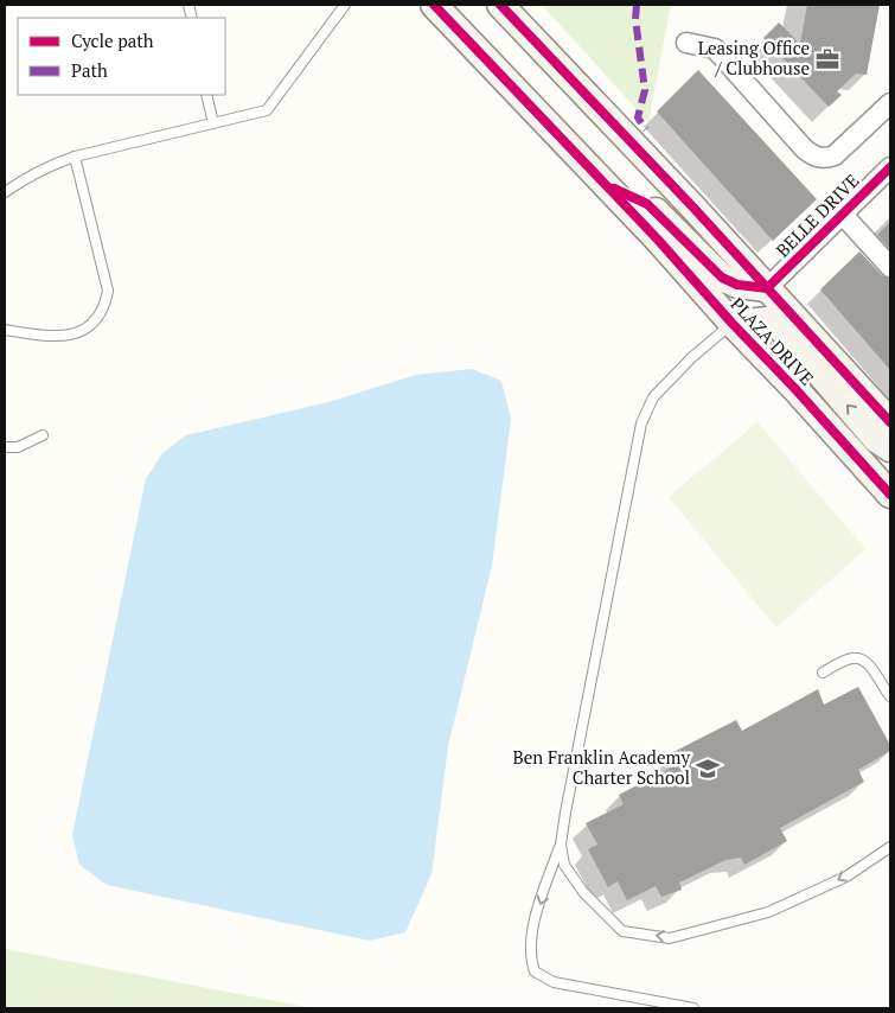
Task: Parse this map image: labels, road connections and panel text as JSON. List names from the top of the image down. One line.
{"streets":{"street":["BELLE DRIVE","PLAZA DRIVE"]},"crossings":[["BELLE DRIVE","PLAZA DRIVE"]],"places":{"office":["Leasing Office / Clubhouse"],"school or university":["Ben Franklin Academy Charter School"]},"legend":["Cycle path","Path"]}
